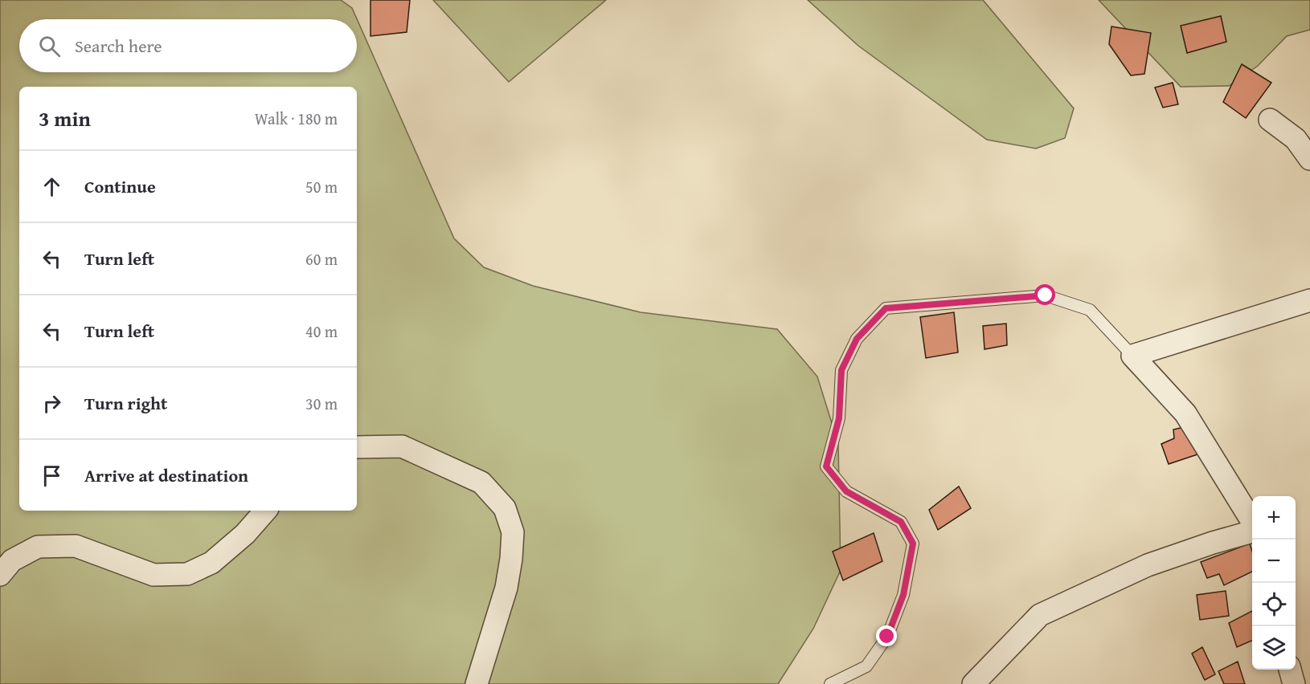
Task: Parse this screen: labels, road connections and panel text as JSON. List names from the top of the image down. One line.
{"page":{"search":"Search here","heading":["3 min","Walk · 180 m"],"list":[["Continue","50 m"],["Turn left","60 m"],["Turn left","40 m"],["Turn right","30 m"],"Arrive at destination"],"map_buttons":["+","−"]}}
